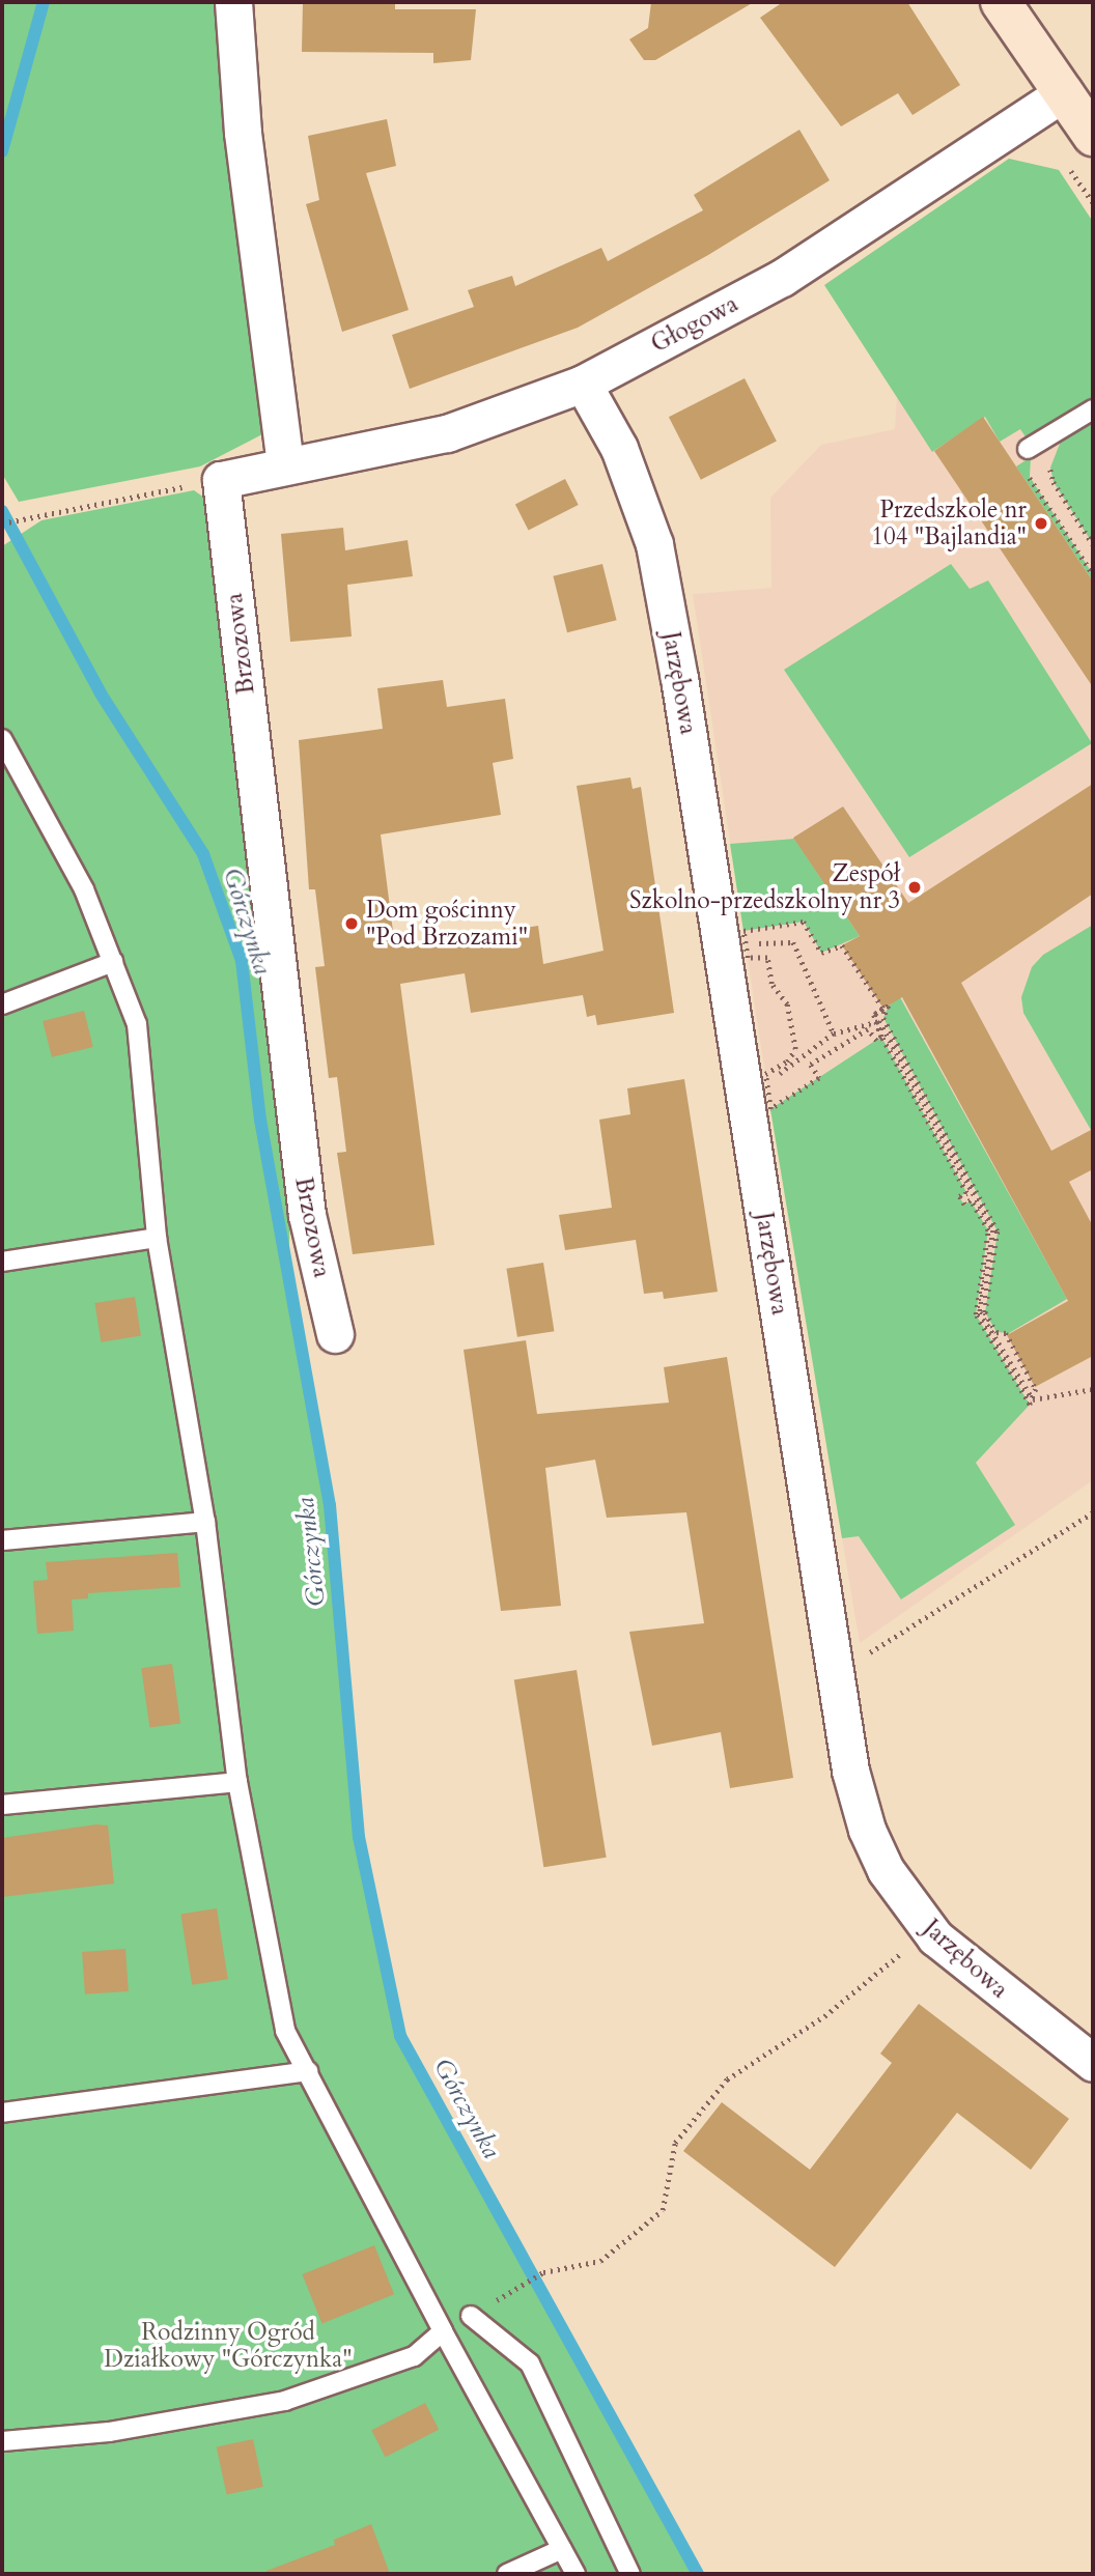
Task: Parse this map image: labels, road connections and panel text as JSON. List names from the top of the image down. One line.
{"streets":{"street":["Głogowa","Brzozowa","Jarzębowa"]},"crossings":[["Głogowa","Jarzębowa"]],"water":["Górczynka"],"parks":["Rodzinny Ogród Działkowy \"Górczynka\""],"places":["Przedszkole nr 104 \"Bajlandia\"","Zespół Szkolno-przedszkolny nr 3","Dom gościnny \"Pod Brzozami\""]}
